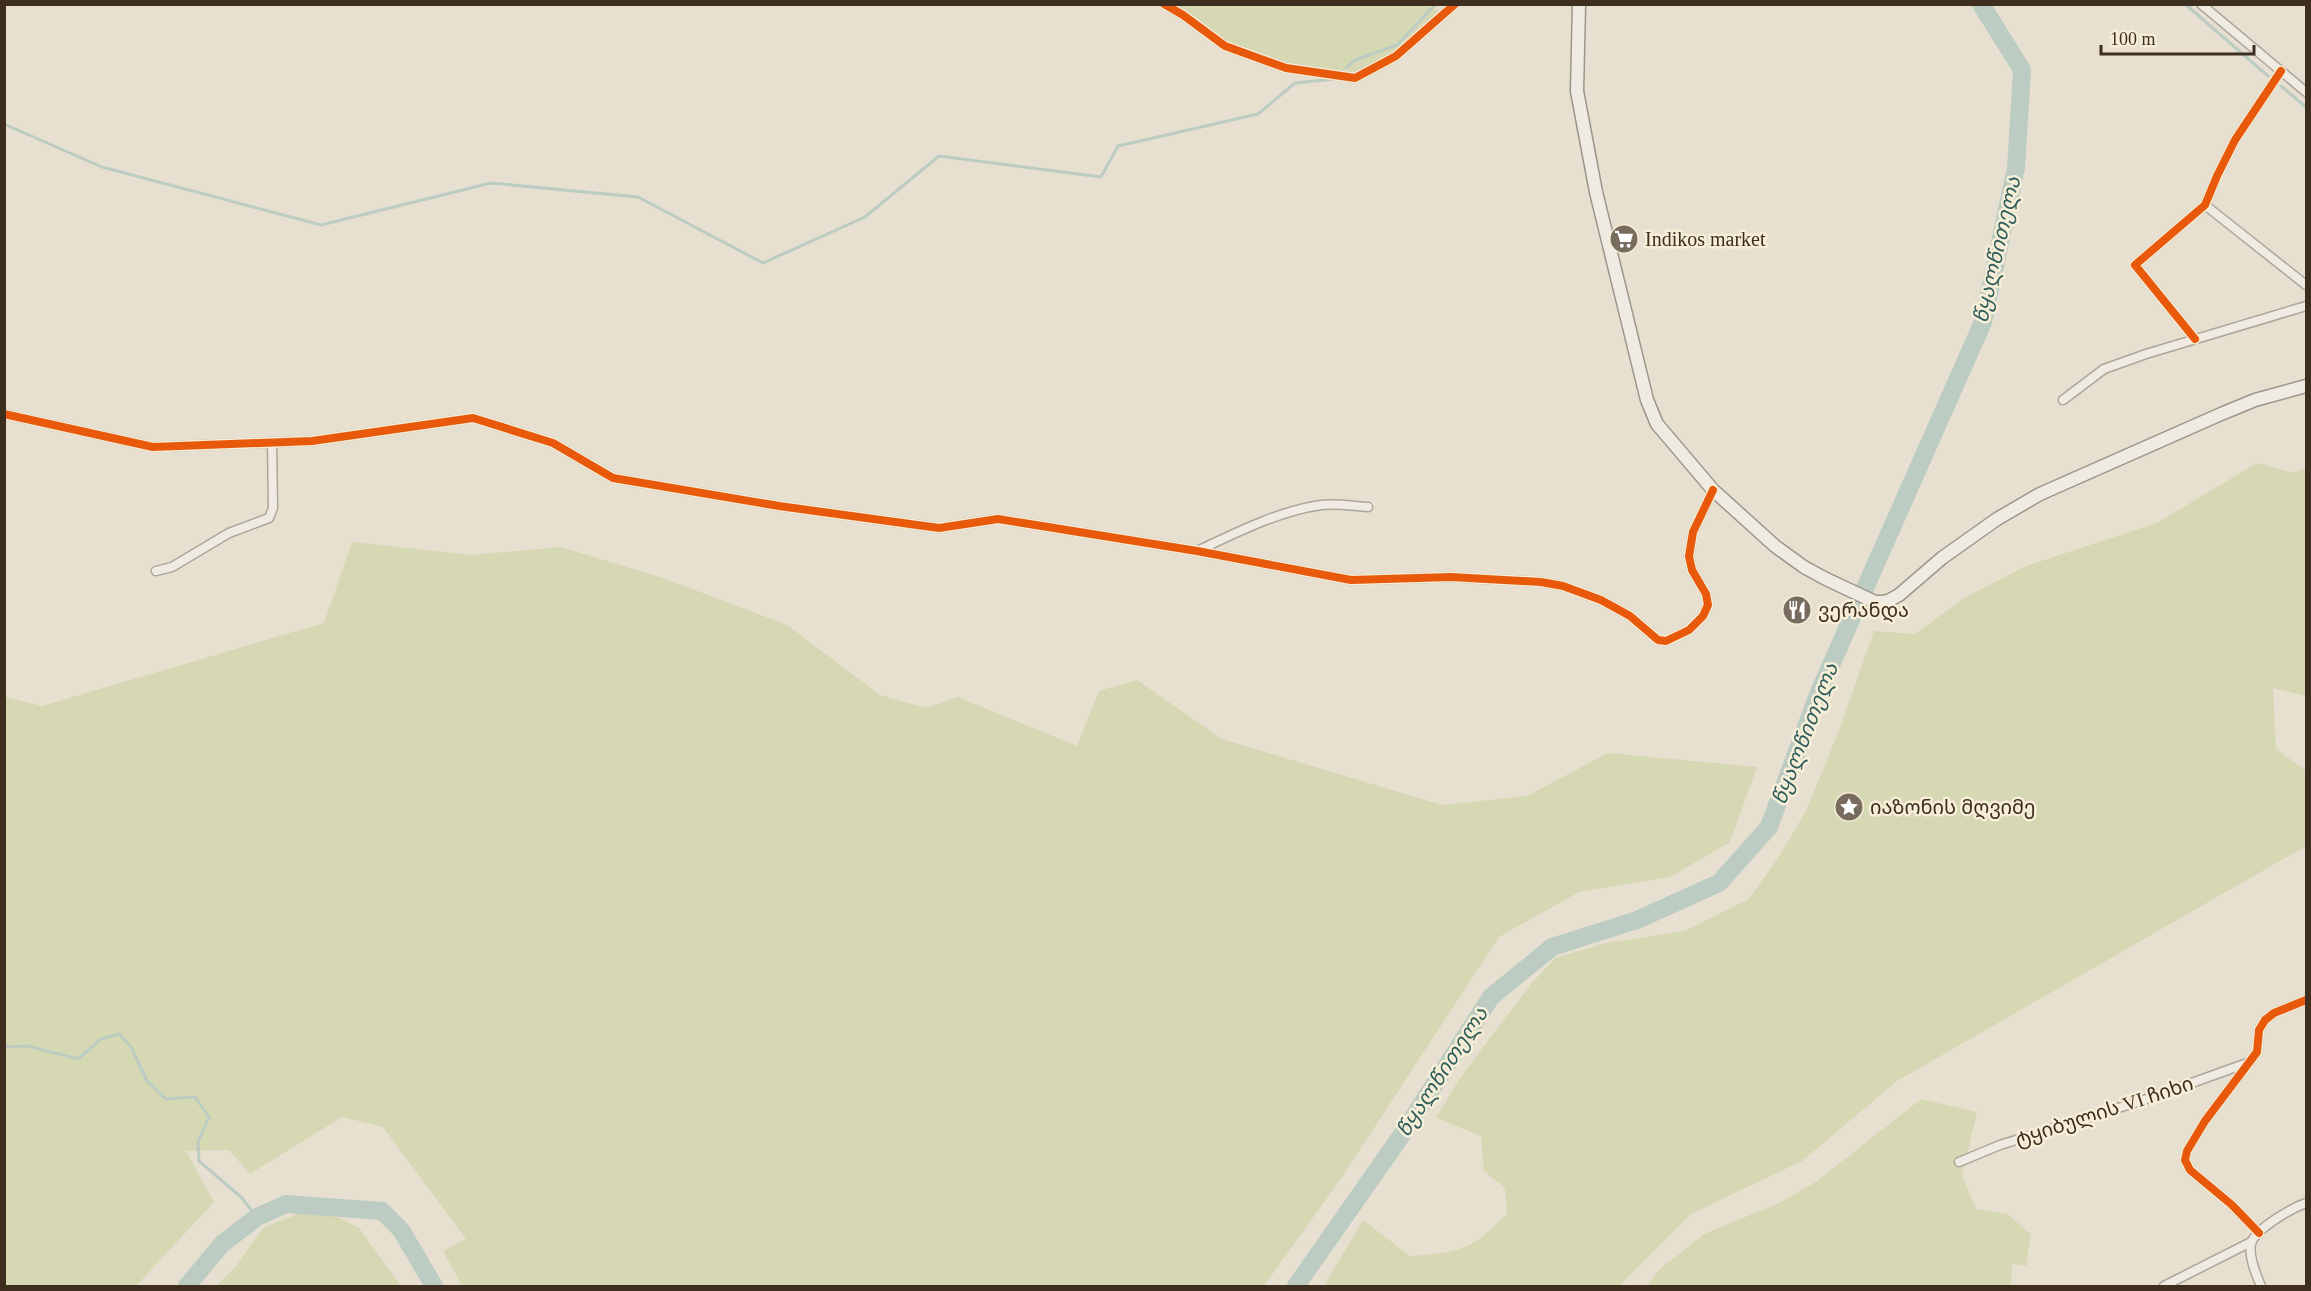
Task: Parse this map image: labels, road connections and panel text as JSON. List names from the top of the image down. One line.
{"streets":{"street":["ტყიბულის VI ჩიხი"]},"water":["წყალწითელა"],"places":{"supermarket":["Indikos market"],"restaurant":["ვერანდა"],"place":["იაზონის მღვიმე"]},"scale_bar":"100 m"}
